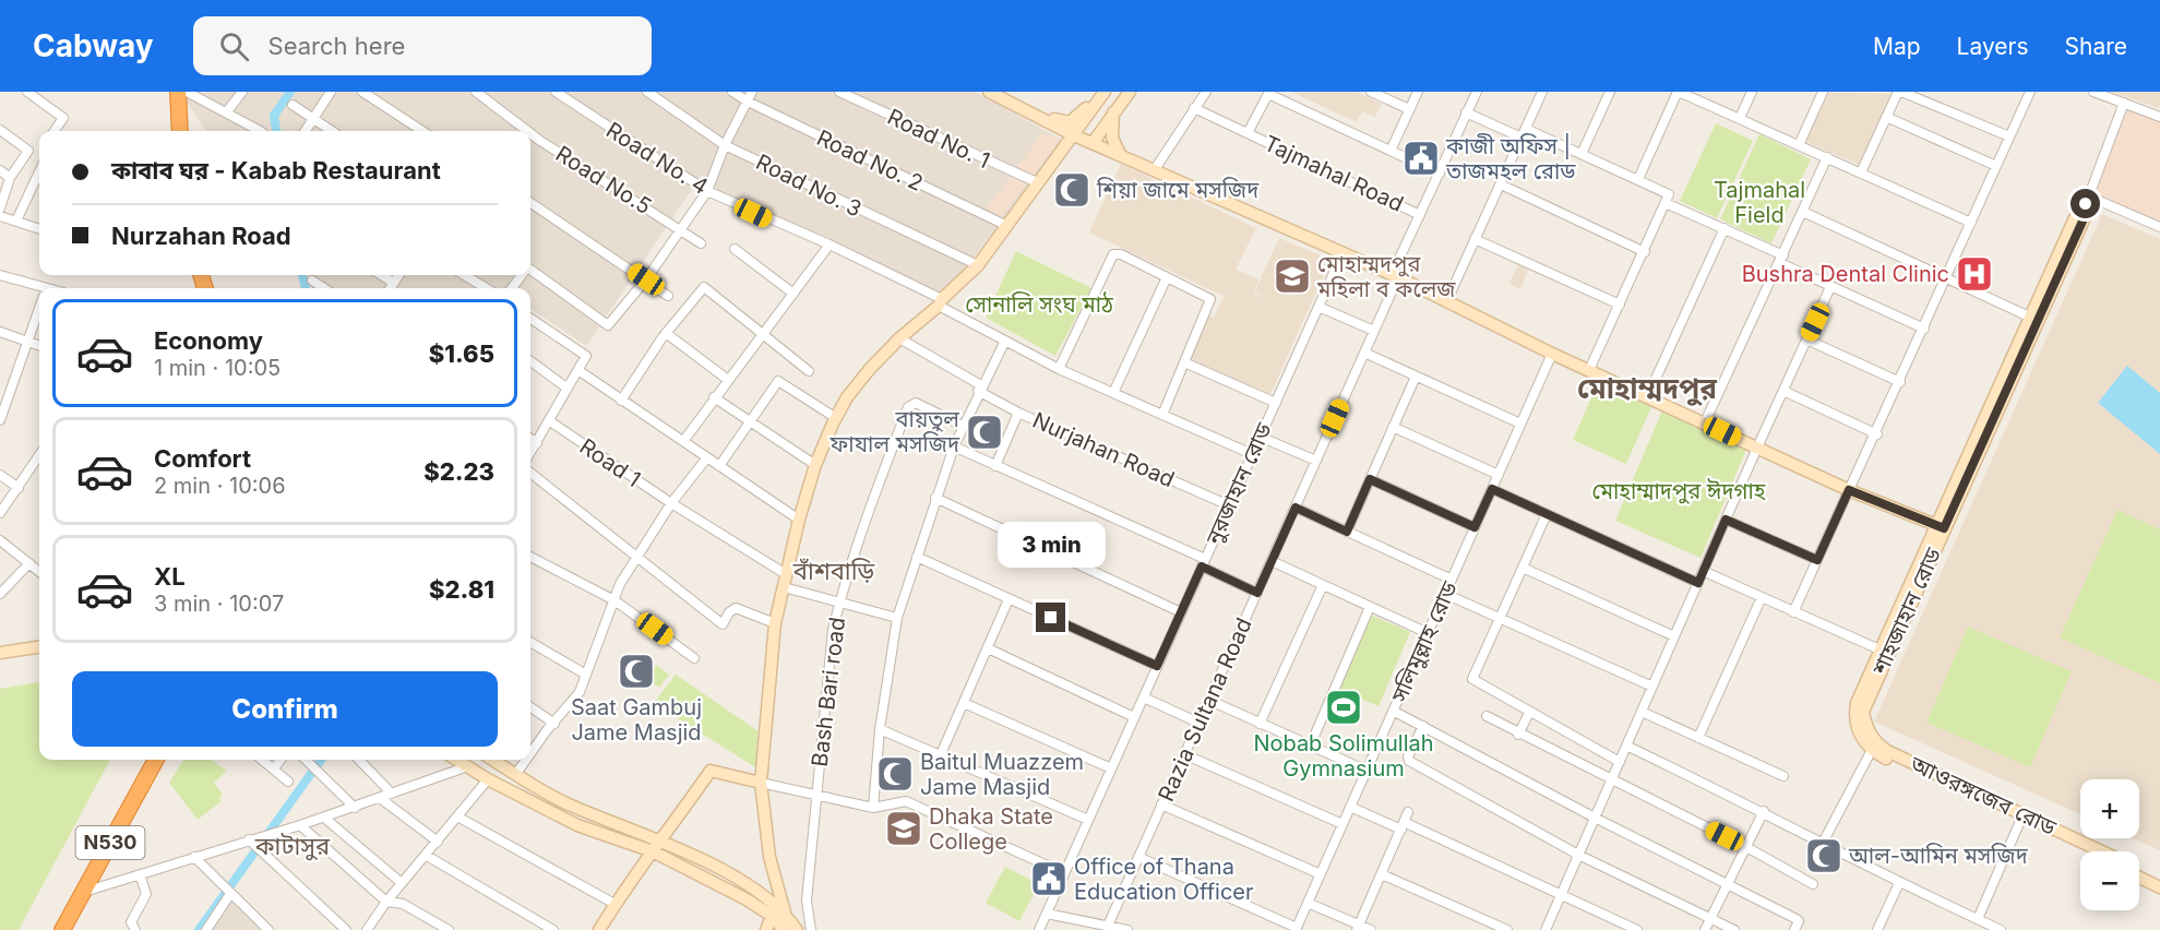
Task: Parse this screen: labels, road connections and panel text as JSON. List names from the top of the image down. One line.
{"streets":{"highway":["N530"],"street":["Road No. 1","Road No. 4","Road No. 2","Tajmahal Road","Road No.5","Road No. 3","Nurjahan Road","Road 1","নুরজাহান রোড","শাহজাহান রোড","সলিমুল্লাহ রোড","Bash Bari road","Razia Sultana Road","আওরঙ্গজেব রোড"]},"crossings":[["Road No. 4","নুরজাহান রোড"],["Tajmahal Road","Razia Sultana Road"],["Nurjahan Road","নুরজাহান রোড"],["শাহজাহান রোড","আওরঙ্গজেব রোড"]],"districts":["মোহাম্মদপুর","বাঁশবাড়ি","কাটাসুর"],"parks":["Tajmahal Field","সোনালি সংঘ মাঠ","মোহাম্মাদপুর ঈদগাহ"],"places":{"public building":["কাজী অফিস | তাজমহল রোড","Office of Thana Education Officer"],"mosque":["শিয়া জামে মসজিদ","বায়তুল ফাযাল মসজিদ","Saat Gambuj Jame Masjid","Baitul Muazzem Jame Masjid","আল-আমিন মসজিদ"],"hospital":["Bushra Dental Clinic"],"school or university":["মোহাম্মদপুর মহিলা ব কলেজ","Dhaka State College"],"sports":["Nobab Solimullah Gymnasium"]},"page":{"header":"Cabway","search":"Search here","nav":["Map","Layers","Share"],"banner":["কাবাব ঘর - Kabab Restaurant","Nurzahan Road"],"list":[{"name":"Economy","note":"1 min · 10:05","value":"$1.65"},{"name":"Comfort","note":"2 min · 10:06","value":"$2.23"},{"name":"XL","note":"3 min · 10:07","value":"$2.81"}],"bubble":"3 min","buttons":"Confirm","map_buttons":["+","−"]}}
